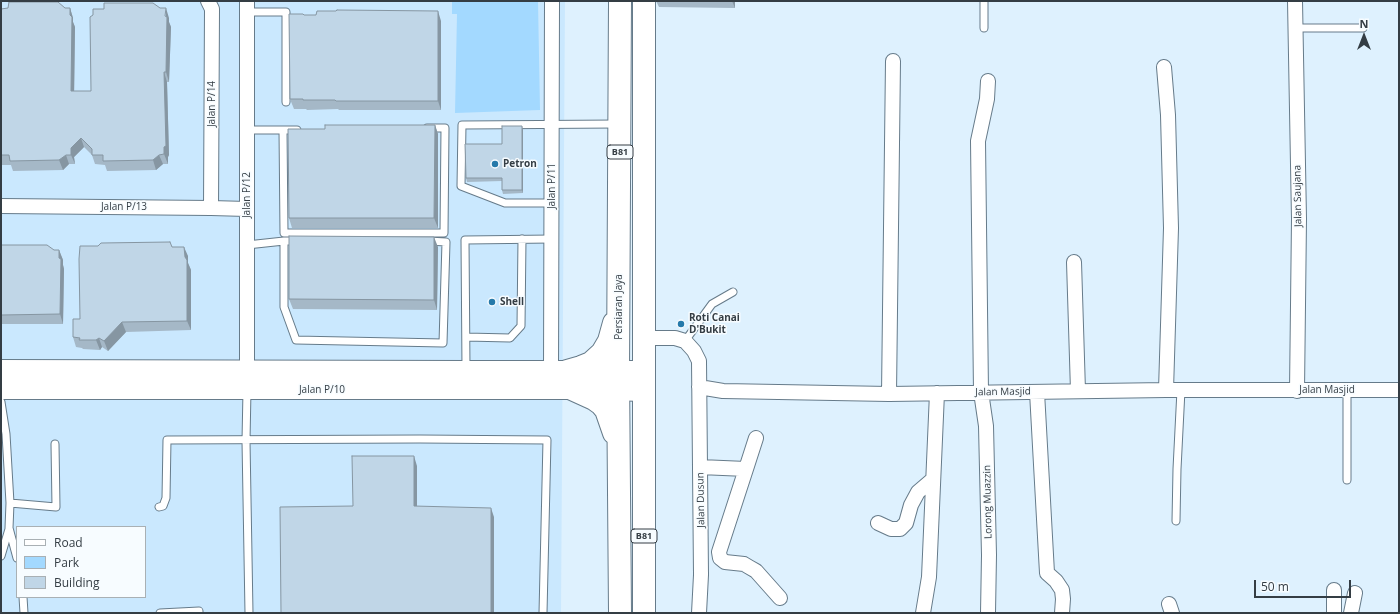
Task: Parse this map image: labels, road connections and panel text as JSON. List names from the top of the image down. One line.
{"streets":{"main road":["B81","Persiaran Jaya"],"street":["Jalan P/14","Jalan P/11","Jalan P/12","Jalan Saujana","Jalan P/13","Jalan P/10","Jalan Masjid","Jalan Dusun","Lorong Muazzin"]},"crossings":[["Jalan P/14","Jalan P/13"],["B81","Jalan P/10"],["Jalan P/11","Jalan P/10"],["Jalan P/12","Jalan P/13"],["Jalan P/12","Jalan P/10"],["Jalan Saujana","Jalan Masjid"],["Persiaran Jaya","Jalan P/10"],["Jalan Masjid","Jalan Dusun"],["Jalan Masjid","Lorong Muazzin"]],"places":["Petron","Shell","Roti Canai D'Bukit"],"legend":["Road","Park","Building"],"scale_bar":"50 m","north":"top"}
